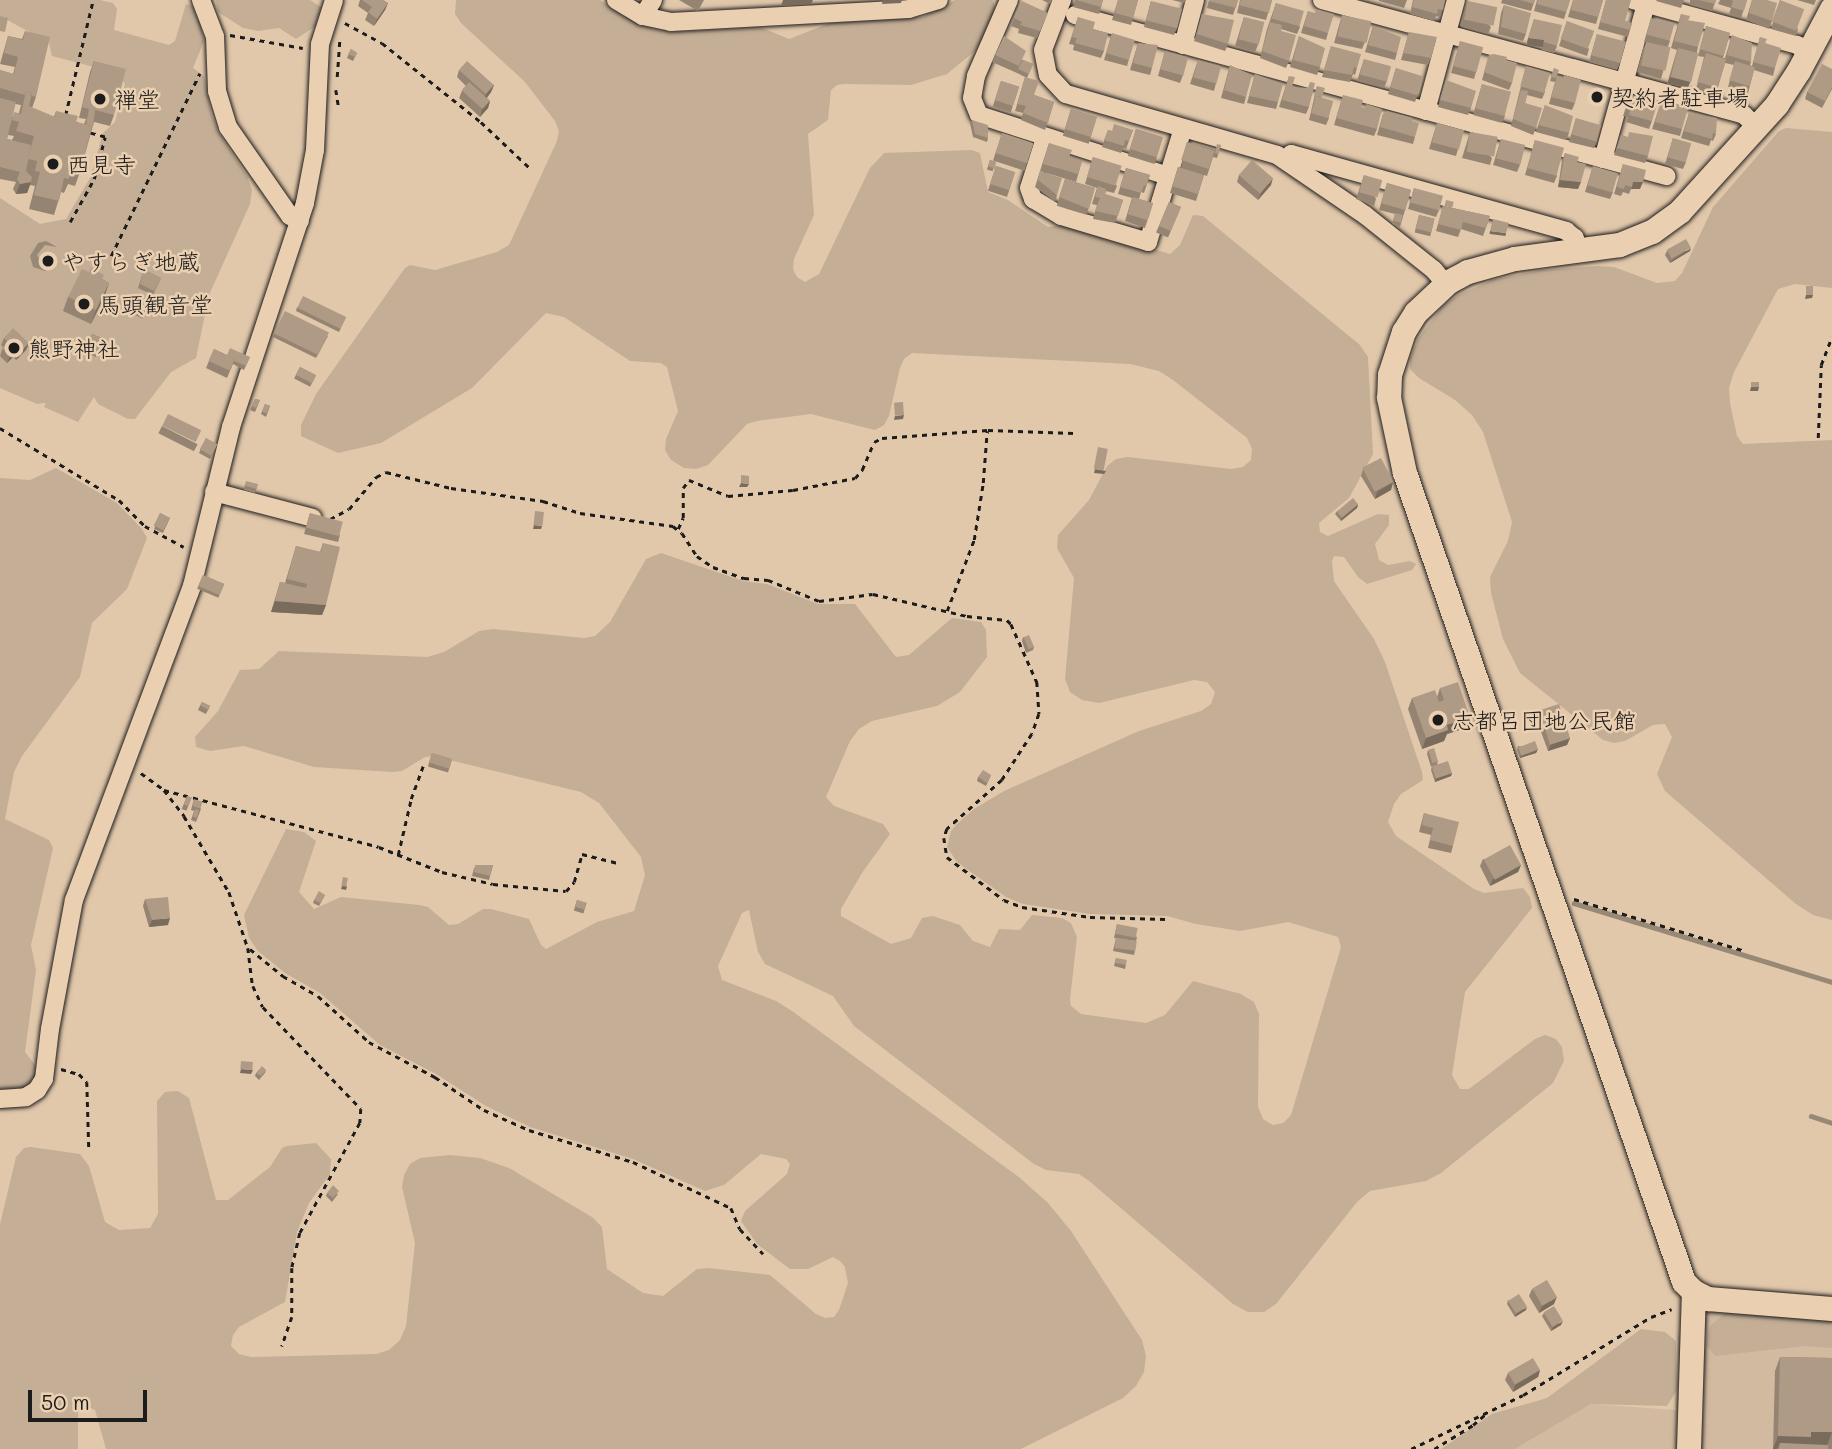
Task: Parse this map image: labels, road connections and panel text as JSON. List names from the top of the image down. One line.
{"places":["契約者駐車場","禅堂","西見寺","やすらぎ地蔵","馬頭観音堂","熊野神社","志都呂団地公民館"],"scale_bar":"50 m"}
